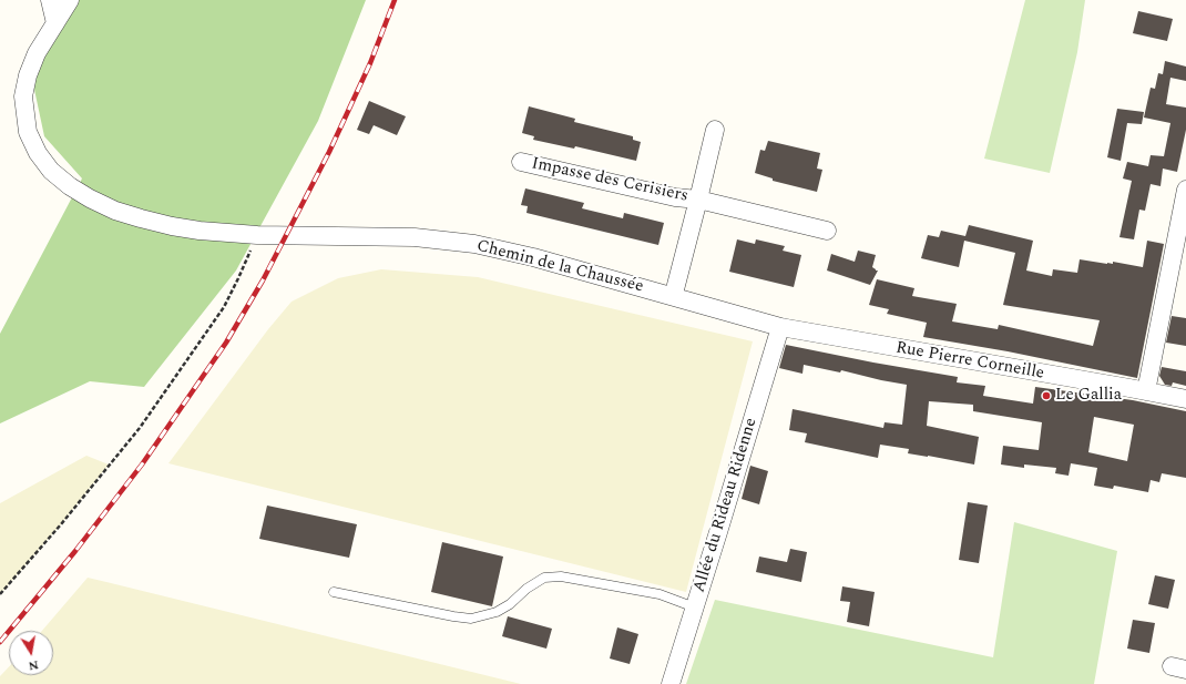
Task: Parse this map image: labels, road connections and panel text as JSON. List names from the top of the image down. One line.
{"streets":{"street":["Impasse des Cerisiers","Chemin de la Chaussée","Rue Pierre Corneille","Allée du Rideau Ridenne"]},"crossings":[["Chemin de la Chaussée","Rue Pierre Corneille"],["Chemin de la Chaussée","Allée du Rideau Ridenne"],["Rue Pierre Corneille","Allée du Rideau Ridenne"]],"places":["Le Gallia"],"north":"bottom"}
